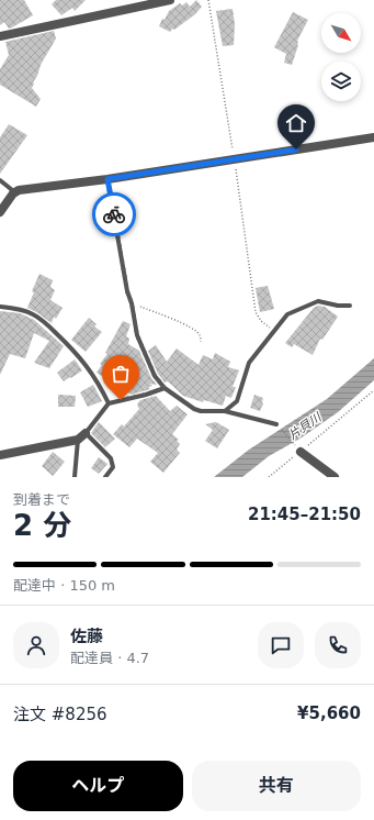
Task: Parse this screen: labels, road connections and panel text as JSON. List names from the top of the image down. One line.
{"water":["片貝川"],"north":"bottom right","page":{"heading":["2 分","到着まで","21:45–21:50"],"panel":["佐藤","配達員 · 4.7","注文 #8256","¥5,660"],"bar":"配達中 · 150 m","buttons":["ヘルプ","共有"]}}
